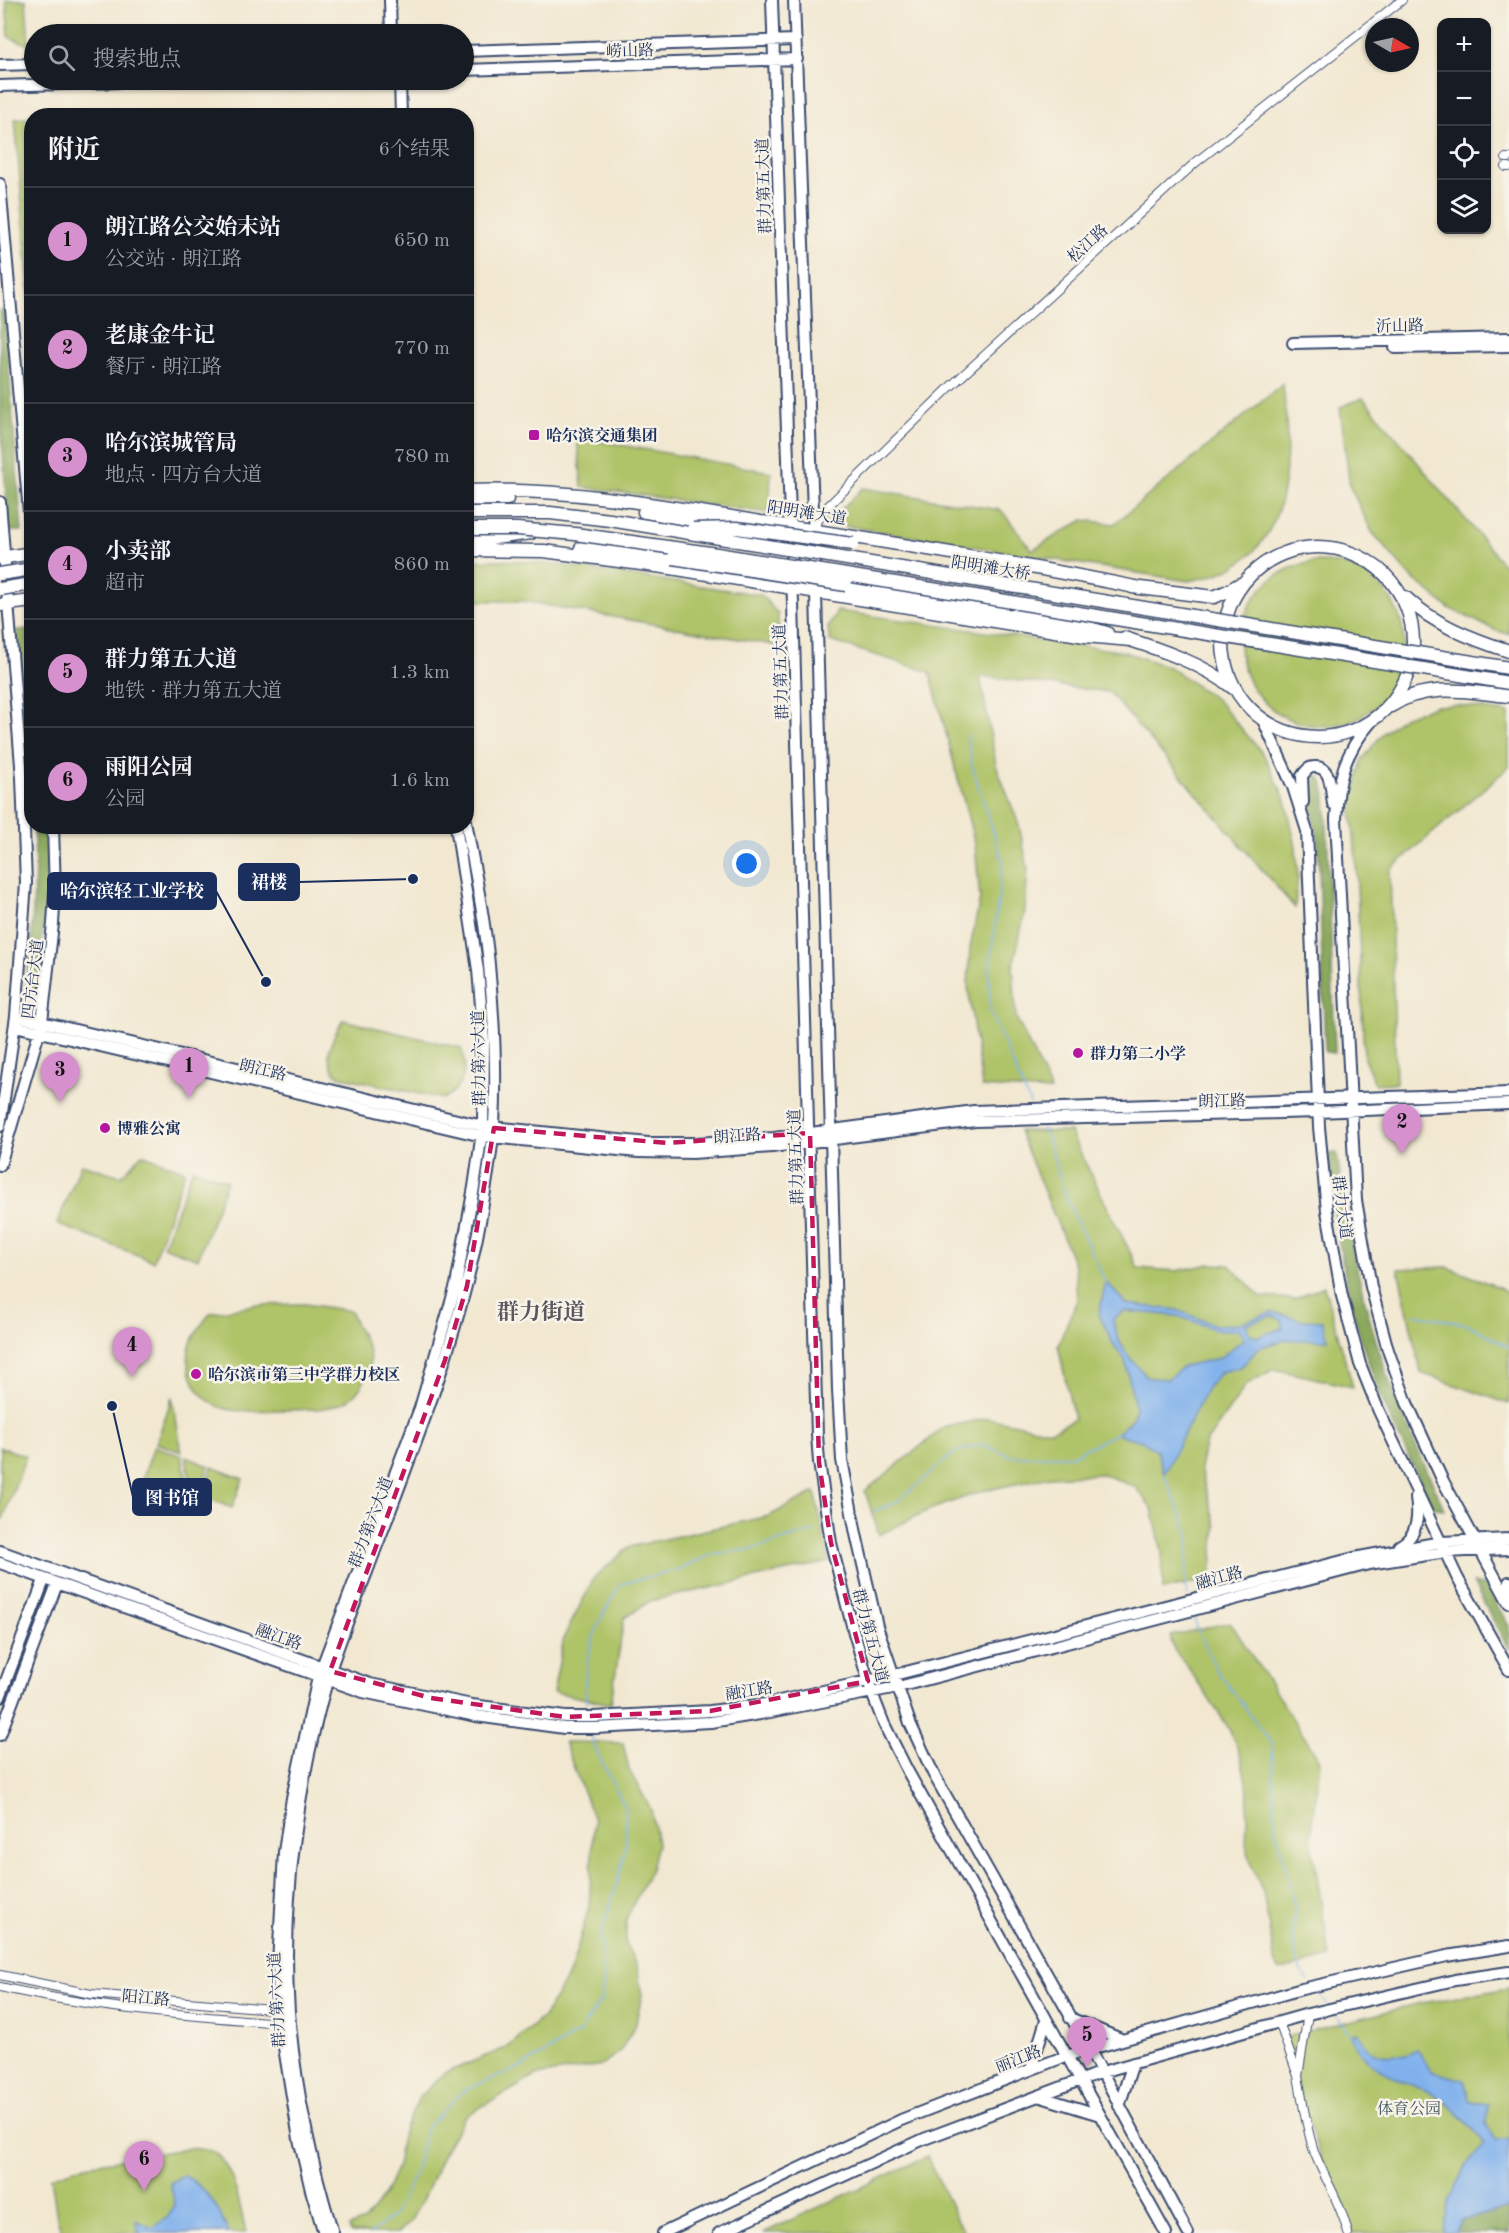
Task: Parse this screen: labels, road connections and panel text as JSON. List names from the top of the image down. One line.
{"streets":{"highway":["阳明滩大道","阳明滩大桥"],"main road":["崂山路","群力第五大道","沂山路","四方台大道","群力第六大道","朗江路","群力大道","融江路","丽江路"],"street":["松江路","阳江路"]},"crossings":[["崂山路","群力第五大道"],["群力第五大道","松江路"],["群力第五大道","阳明滩大道"],["群力第五大道","朗江路"],["群力第五大道","融江路"],["群力第五大道","丽江路"],["松江路","阳明滩大道"],["四方台大道","朗江路"],["群力第六大道","朗江路"],["群力第六大道","融江路"],["群力第六大道","阳江路"],["朗江路","群力大道"],["群力大道","融江路"]],"districts":["群力街道"],"parks":["体育公园"],"places":{"transit":["哈尔滨交通集团"],"other":["裙楼","哈尔滨轻工业学校","群力第二小学","博雅公寓","哈尔滨市第三中学群力校区","图书馆"]},"north":"right","page":{"map_buttons":["+","−"],"search":"搜索地点","heading":["附近","6个结果"],"list":[{"mark":"1","name":"朗江路公交始末站","note":"公交站 · 朗江路","value":"650 m"},{"mark":"2","name":"老康金牛记","note":"餐厅 · 朗江路","value":"770 m"},{"mark":"3","name":"哈尔滨城管局","note":"地点 · 四方台大道","value":"780 m"},{"mark":"4","name":"小卖部","note":"超市","value":"860 m"},{"mark":"5","name":"群力第五大道","note":"地铁 · 群力第五大道","value":"1.3 km"},{"mark":"6","name":"雨阳公园","note":"公园","value":"1.6 km"}],"pins":["1","3","2","4","5","6"]}}
